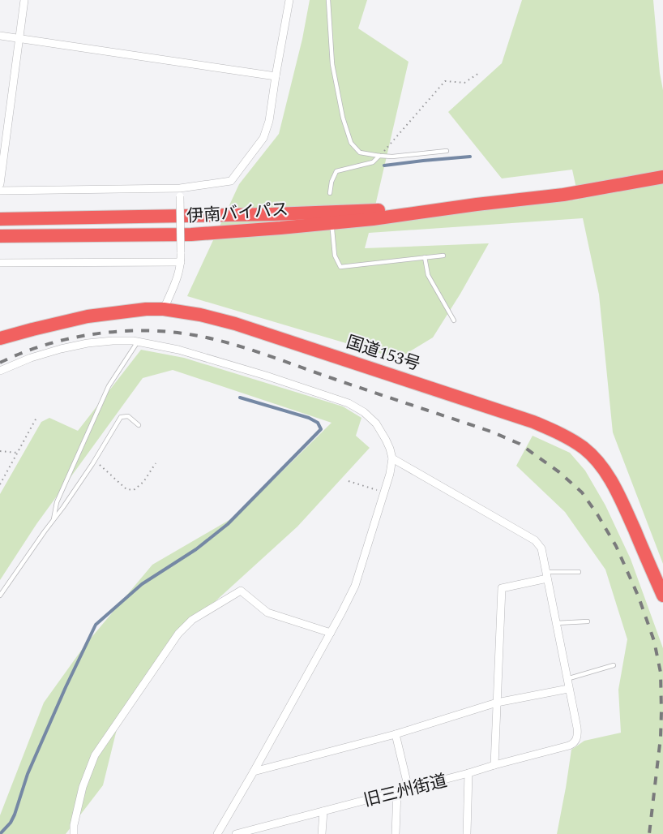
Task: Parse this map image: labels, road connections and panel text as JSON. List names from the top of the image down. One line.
{"streets":{"highway":["伊南バイパス","国道153号"],"street":["旧三州街道"]}}
